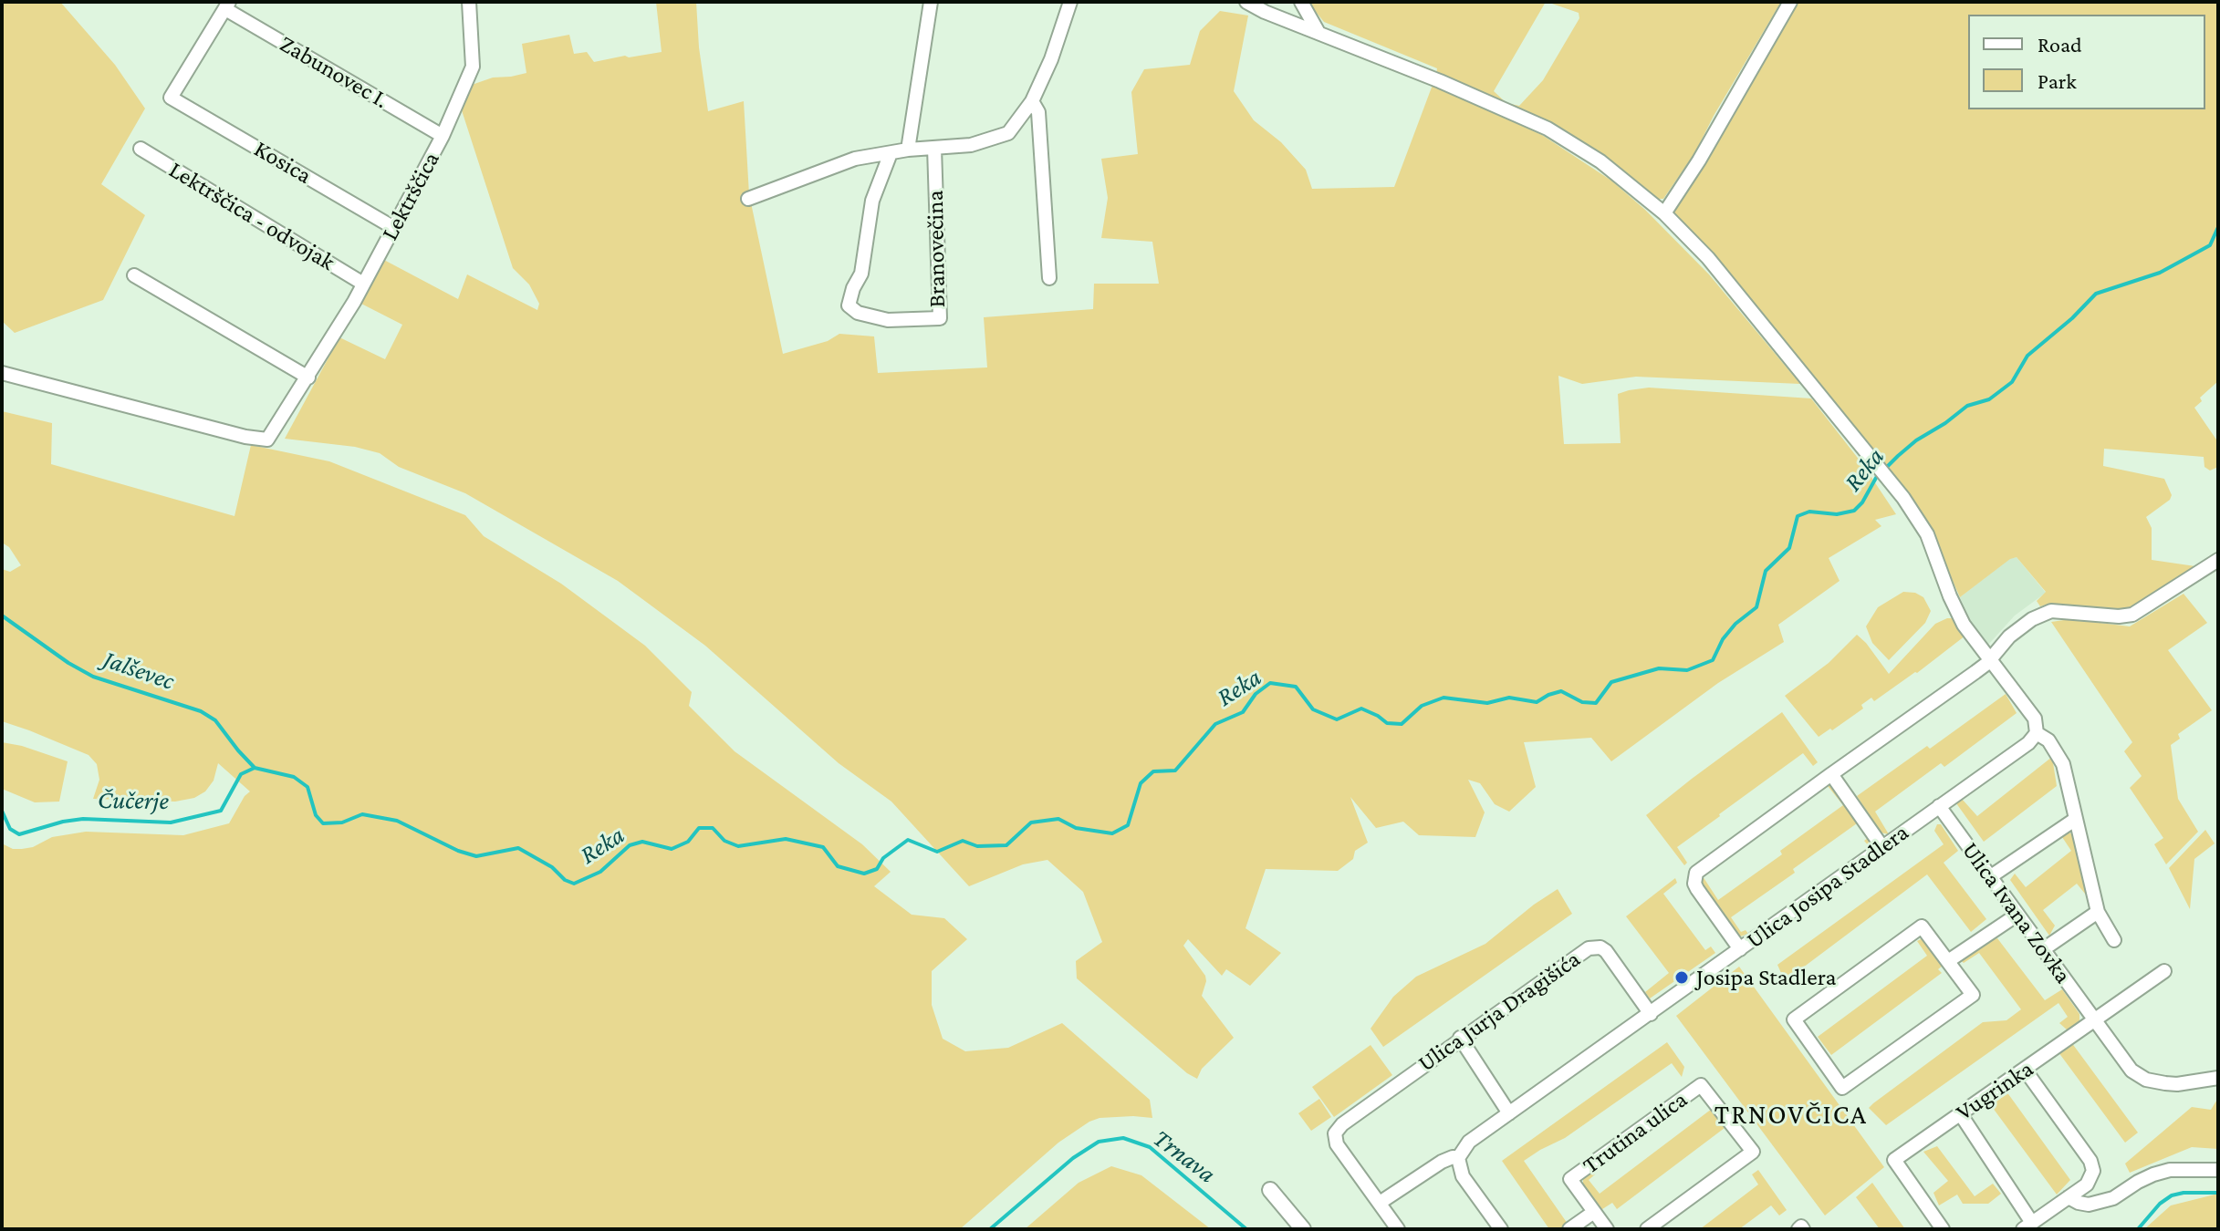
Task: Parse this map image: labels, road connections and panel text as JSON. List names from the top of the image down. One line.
{"streets":{"street":["Zabunovec I.","Kosica","Lektrščica","Lektrščica - odvojak","Branovečina","Ulica Josipa Stadlera","Ulica Ivana Zovka","Ulica Jurja Dragišića","Vugrinka","Trutina ulica"]},"crossings":[["Zabunovec I.","Kosica"],["Zabunovec I.","Lektrščica"],["Kosica","Lektrščica"],["Lektrščica","Lektrščica - odvojak"],["Ulica Josipa Stadlera","Ulica Ivana Zovka"],["Ulica Josipa Stadlera","Ulica Jurja Dragišića"],["Ulica Ivana Zovka","Vugrinka"]],"districts":["TRNOVČICA"],"water":["Reka","Jalševec","Čučerje","Trnava"],"places":["Josipa Stadlera"],"legend":["Road","Park"]}
